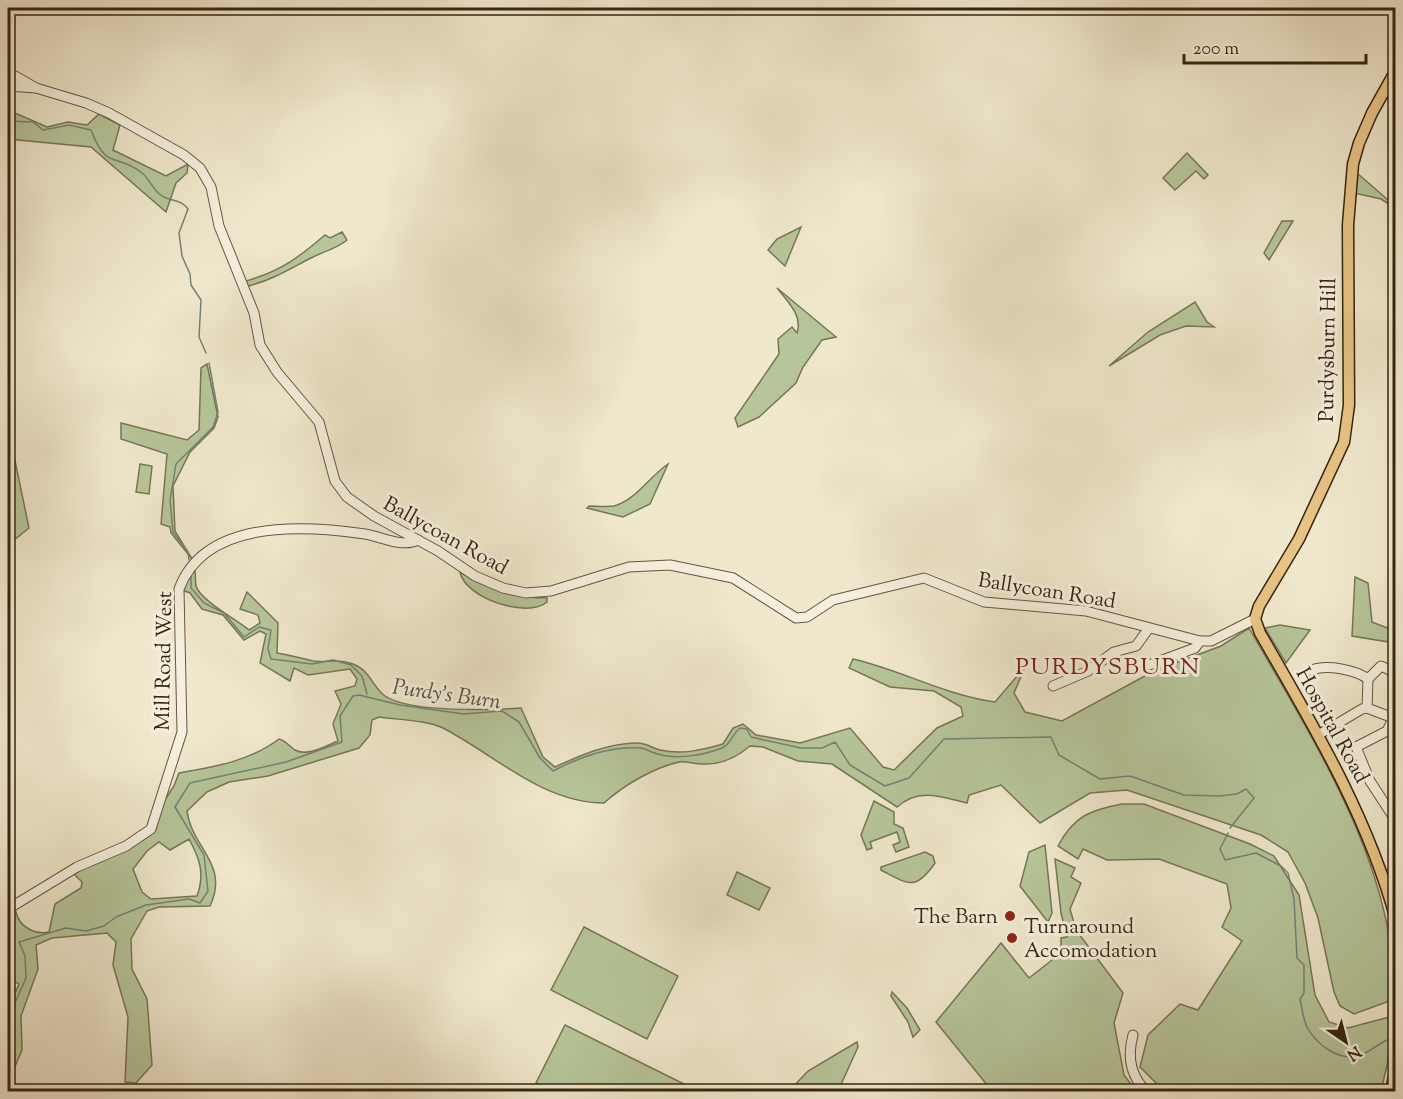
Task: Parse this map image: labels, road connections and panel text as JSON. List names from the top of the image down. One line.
{"streets":{"main road":["Purdysburn Hill","Hospital Road"],"street":["Ballycoan Road","Mill Road West"]},"crossings":[["Purdysburn Hill","Hospital Road"],["Ballycoan Road","Mill Road West"]],"districts":["PURDYSBURN"],"water":["Purdy's Burn"],"places":["The Barn","Turnaround Accomodation"],"scale_bar":"200 m","north":"bottom right"}
